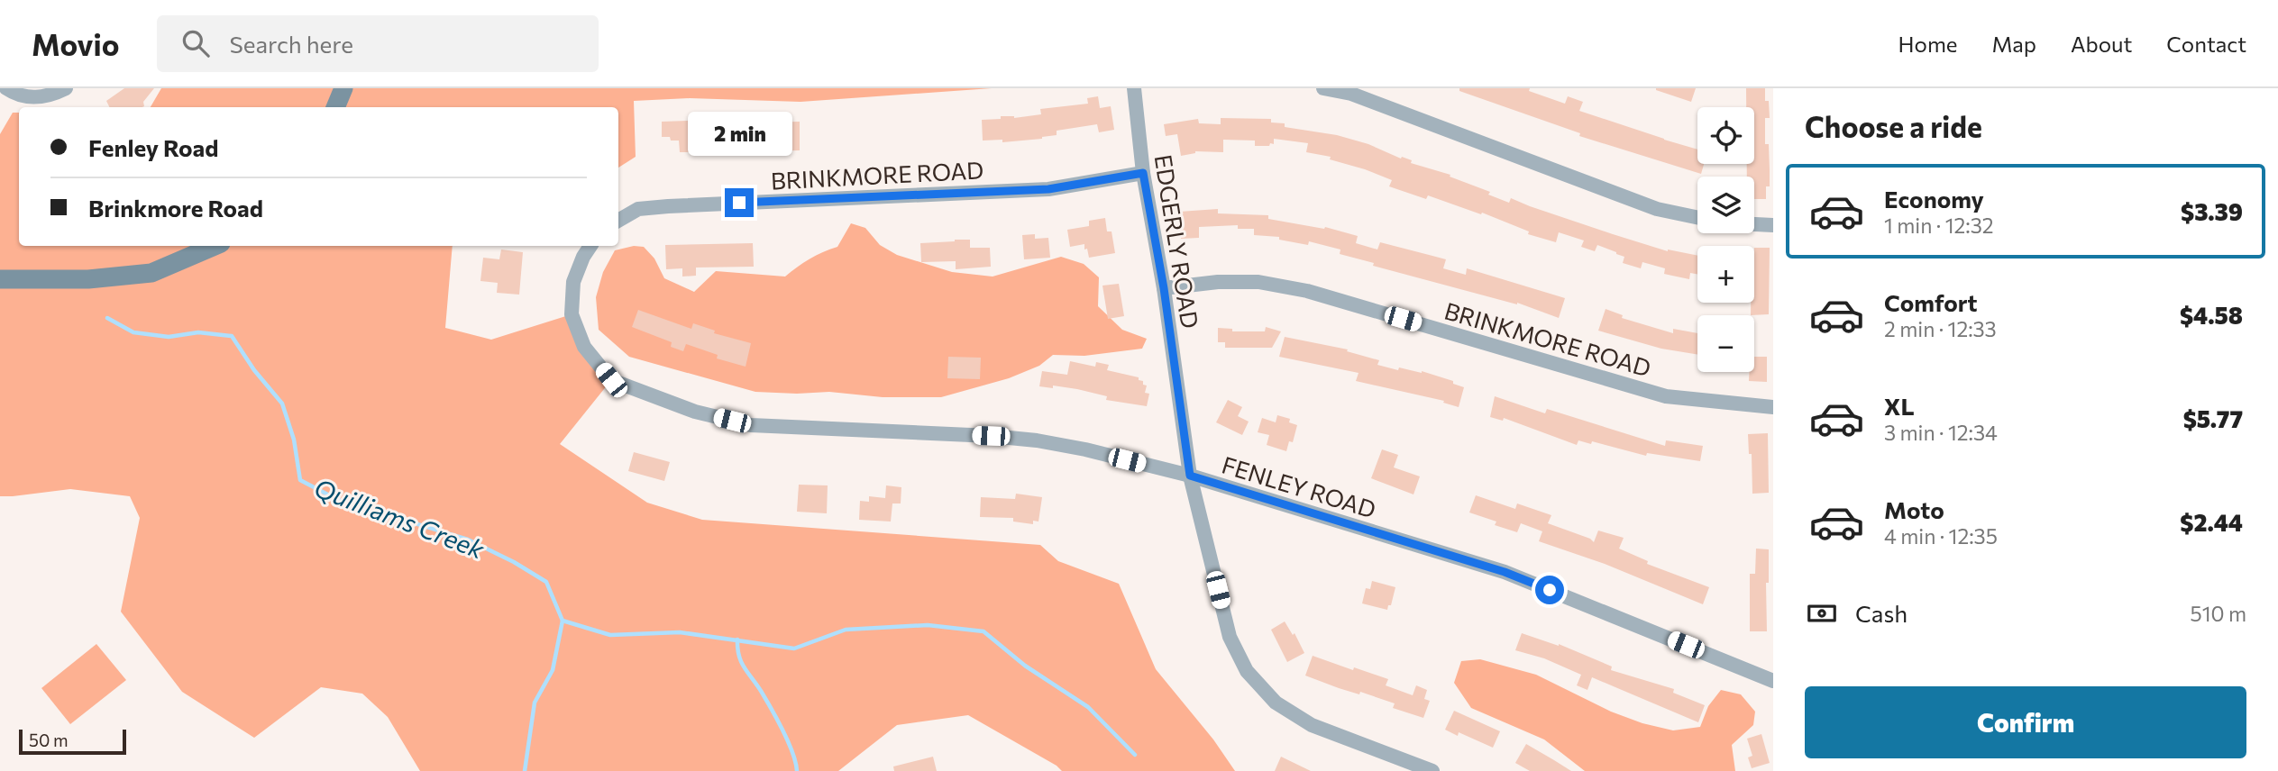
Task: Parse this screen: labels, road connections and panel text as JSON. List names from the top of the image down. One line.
{"streets":{"street":["BRINKMORE ROAD","EDGERLY ROAD","FENLEY ROAD"]},"crossings":[["BRINKMORE ROAD","EDGERLY ROAD"],["EDGERLY ROAD","FENLEY ROAD"]],"water":["Quilliams Creek"],"scale_bar":"50 m","page":{"header":"Movio","search":"Search here","nav":["Home","Map","About","Contact"],"heading":"Choose a ride","map_buttons":["+","−"],"banner":["Fenley Road","Brinkmore Road"],"bubble":"2 min","list":[{"name":"Economy","note":"1 min · 12:32","value":"$3.39"},{"name":"Comfort","note":"2 min · 12:33","value":"$4.58"},{"name":"XL","note":"3 min · 12:34","value":"$5.77"},{"name":"Moto","note":"4 min · 12:35","value":"$2.44"}],"pay":["Cash","510 m"],"buttons":"Confirm","scale":"50 m"}}
